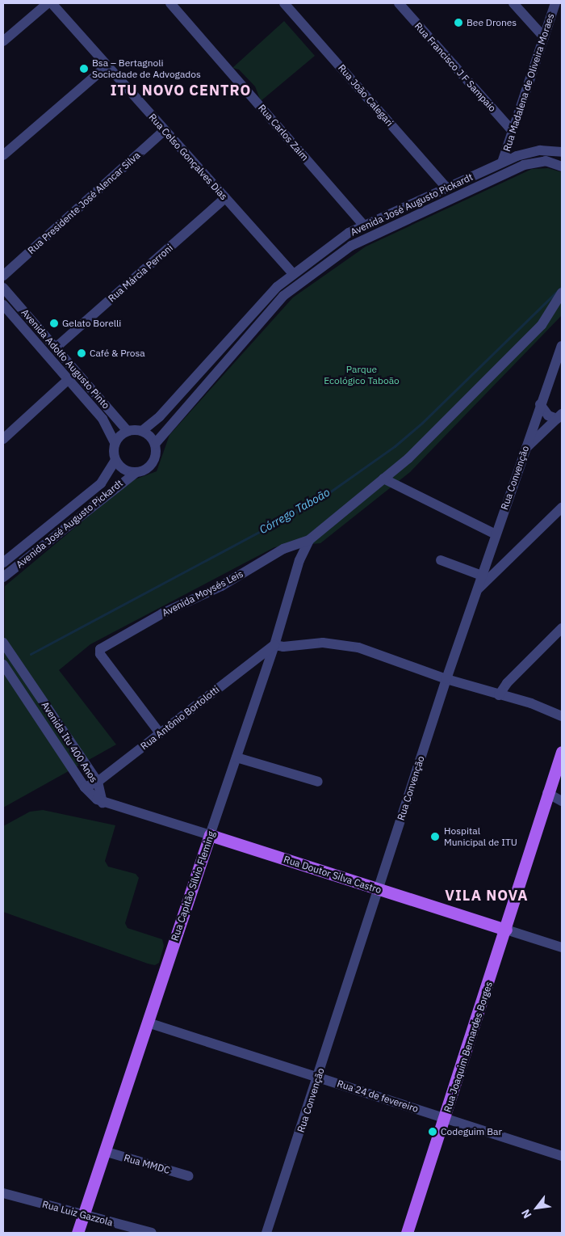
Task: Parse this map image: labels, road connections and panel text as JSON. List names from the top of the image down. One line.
{"streets":{"main road":["Rua Doutor Silva Castro","Rua Capitão Sílvio Fleming","Rua Joaquim Bernardes Borges"],"street":["Rua Francisco J F Sampaio","Rua Madalena de Oliveira Moraes","Rua João Calegari","Rua Carlos Zaim","Rua Celso Gonçalves Dias","Rua Presidente José Alencar Silva","Avenida José Augusto Pickardt","Rua Márcia Perroni","Avenida Adolfo Augusto Pinto","Rua Convenção","Avenida Moysés Leis","Rua Antônio Bortolotti","Avenida Itu 400 Anos","Rua 24 de fevereiro","Rua MMDC","Rua Luiz Gazzola"]},"crossings":[["Rua Francisco J F Sampaio","Rua Madalena de Oliveira Moraes"],["Rua Madalena de Oliveira Moraes","Avenida José Augusto Pickardt"],["Rua João Calegari","Avenida José Augusto Pickardt"],["Rua Carlos Zaim","Avenida José Augusto Pickardt"],["Rua Celso Gonçalves Dias","Rua Presidente José Alencar Silva"],["Rua Celso Gonçalves Dias","Avenida José Augusto Pickardt"],["Rua Celso Gonçalves Dias","Rua Márcia Perroni"],["Avenida José Augusto Pickardt","Avenida Adolfo Augusto Pinto"],["Rua Márcia Perroni","Avenida Adolfo Augusto Pinto"],["Rua Convenção","Rua Doutor Silva Castro"],["Rua Convenção","Rua 24 de fevereiro"],["Avenida Moysés Leis","Rua Antônio Bortolotti"],["Avenida Moysés Leis","Rua Capitão Sílvio Fleming"],["Rua Antônio Bortolotti","Avenida Itu 400 Anos"],["Rua Antônio Bortolotti","Rua Capitão Sílvio Fleming"],["Avenida Itu 400 Anos","Rua Doutor Silva Castro"],["Rua Doutor Silva Castro","Rua Capitão Sílvio Fleming"],["Rua Doutor Silva Castro","Rua Joaquim Bernardes Borges"],["Rua Capitão Sílvio Fleming","Rua 24 de fevereiro"],["Rua Capitão Sílvio Fleming","Rua MMDC"],["Rua Capitão Sílvio Fleming","Rua Luiz Gazzola"],["Rua Joaquim Bernardes Borges","Rua 24 de fevereiro"]],"districts":["ITU NOVO CENTRO","VILA NOVA"],"water":["Córrego Taboão"],"parks":["Parque Ecológico Taboão"],"places":["Bee Drones","Bsa – Bertagnoli Sociedade de Advogados","Gelato Borelli","Café & Prosa","Hospital Municipal de ITU","Codeguim Bar"],"north":"bottom left"}
